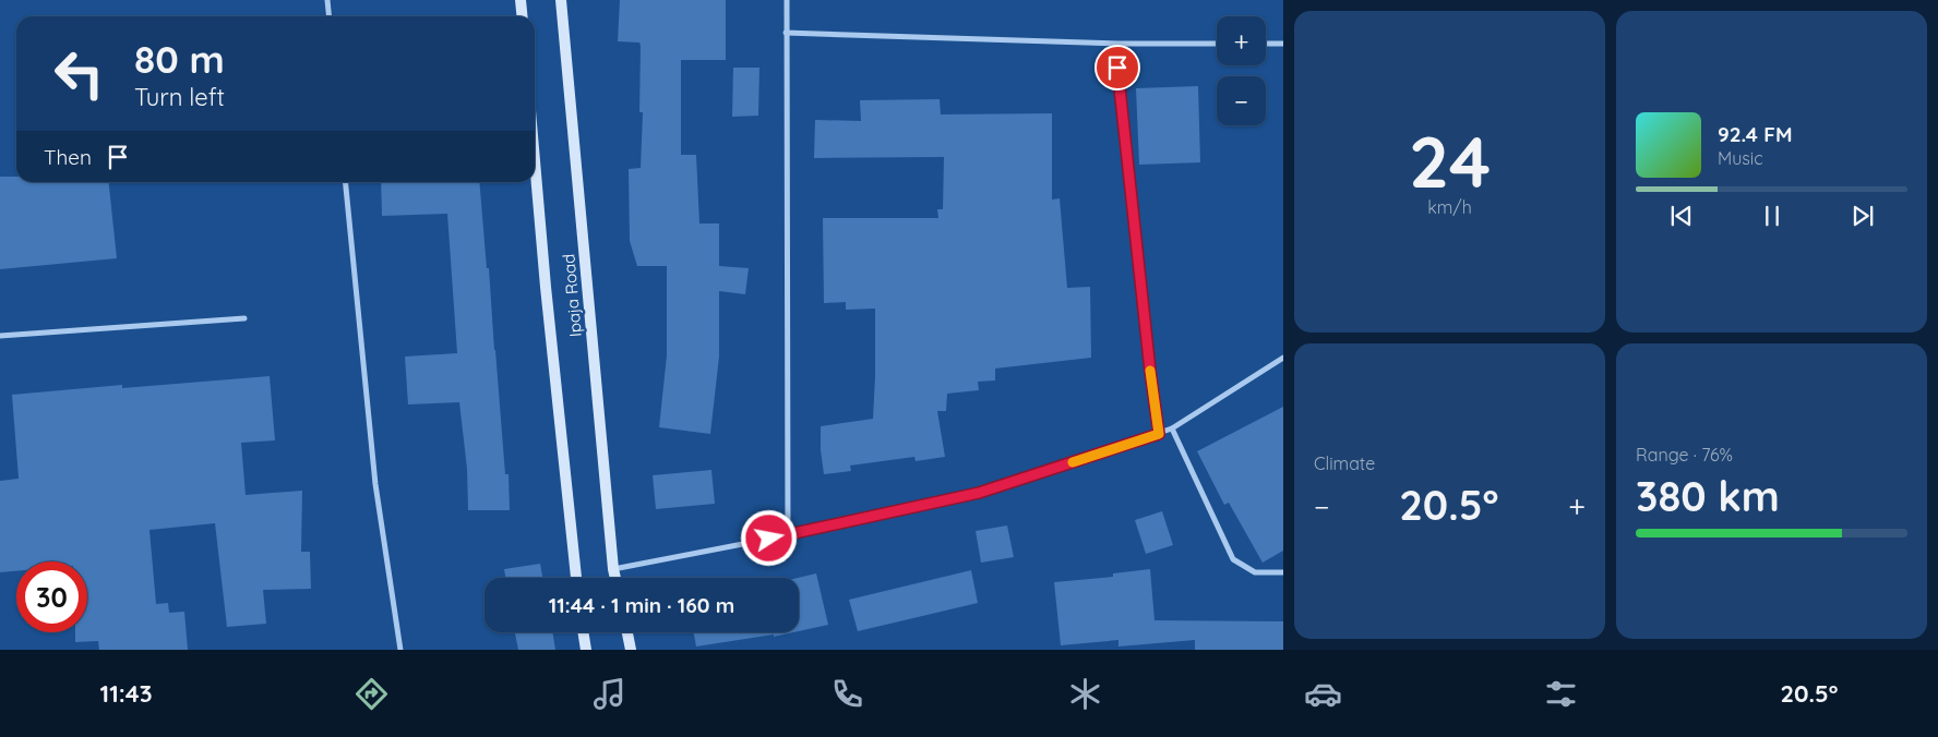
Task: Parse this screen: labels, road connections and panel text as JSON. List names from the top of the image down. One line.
{"streets":{"main road":["Ipaja Road"]},"page":{"tile":[["24","km/h"],"Climate",["Range · 76%","380 km"]],"map_buttons":["+","−"],"turn":["80 m","Turn left"],"song":["92.4 FM","Music"],"then":"Then","heat":["−","20.5°","+"],"limit":"30","trip":"11:44 · 1 min · 160 m","tabs":["11:43","20.5°"]}}
